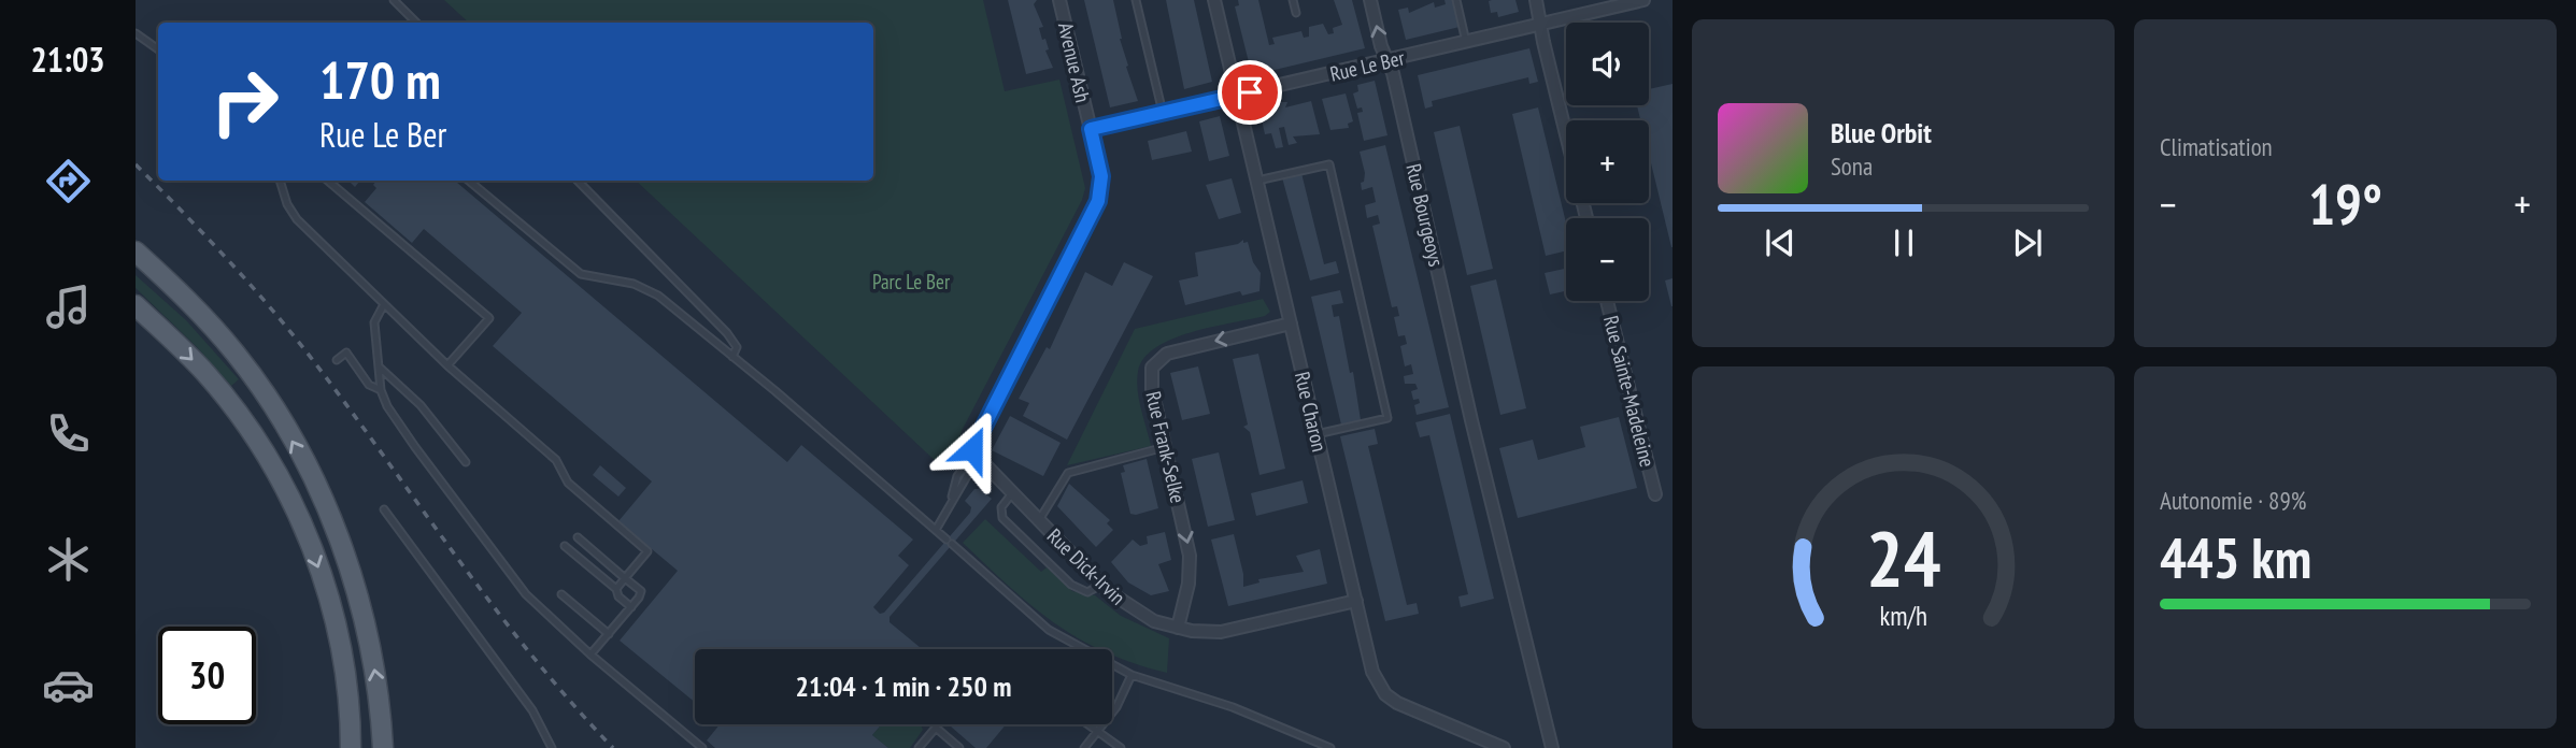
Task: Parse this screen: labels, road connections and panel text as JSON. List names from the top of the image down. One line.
{"streets":{"street":["Avenue Ash","Rue Le Ber","Rue Bourgeoys","Rue Sainte-Madeleine","Rue Charon","Rue Frank-Selke","Rue Dick-Irvin"]},"crossings":[["Avenue Ash","Rue Le Ber"],["Avenue Ash","Rue Dick-Irvin"],["Rue Le Ber","Rue Bourgeoys"],["Rue Le Ber","Rue Charon"],["Rue Charon","Rue Frank-Selke"],["Rue Charon","Rue Dick-Irvin"],["Rue Frank-Selke","Rue Dick-Irvin"]],"parks":["Parc Le Ber"],"page":{"tabs":"21:03","tile":["Climatisation",["Autonomie · 89%","445 km"]],"map_buttons":["+","−"],"turn":["170 m","Rue Le Ber"],"song":["Blue Orbit","Sona"],"heat":["−","19°","+"],"limit":"30","trip":"21:04 · 1 min · 250 m","gauge":["24","km/h"]}}
